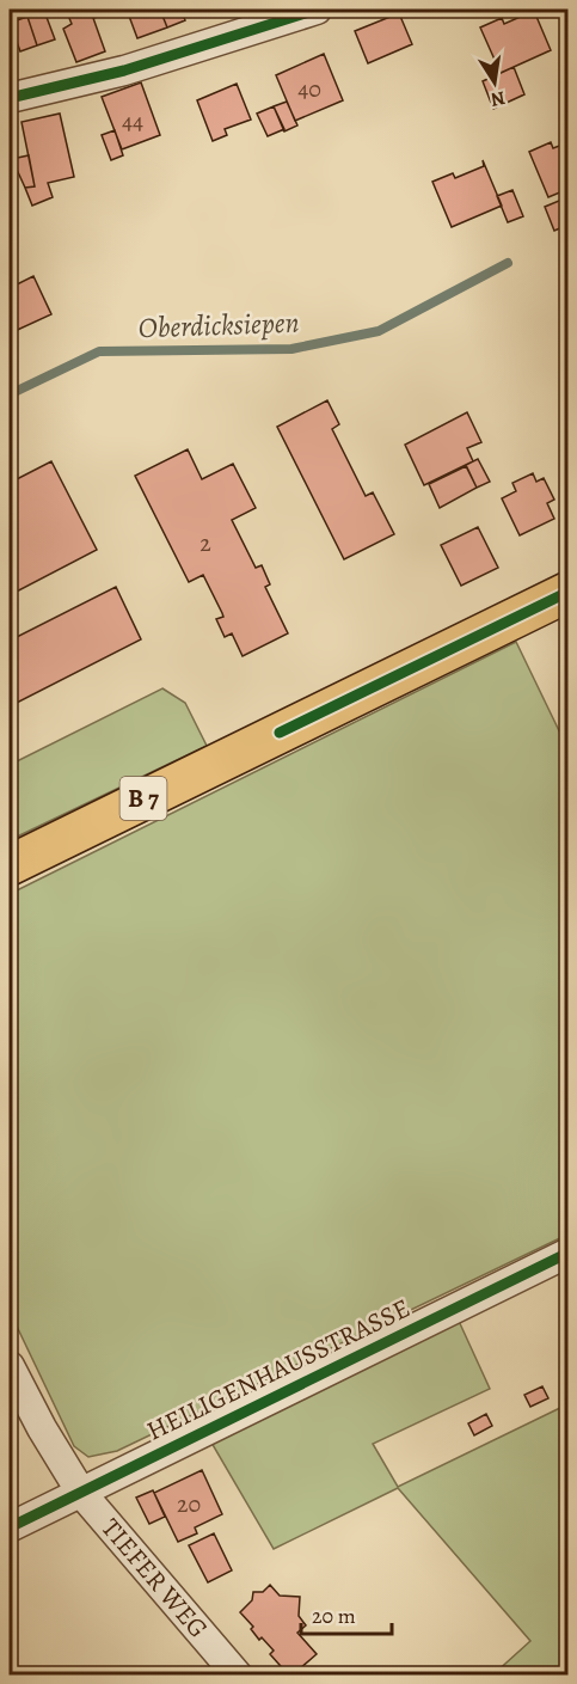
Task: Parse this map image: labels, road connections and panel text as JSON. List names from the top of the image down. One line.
{"streets":{"main road":["B 7"],"street":["HEILIGENHAUSSTRASSE","TIEFER WEG"]},"crossings":[["HEILIGENHAUSSTRASSE","TIEFER WEG"]],"water":["Oberdicksiepen"],"house_numbers":["40","44","2","20"],"scale_bar":"20 m","north":"bottom"}
